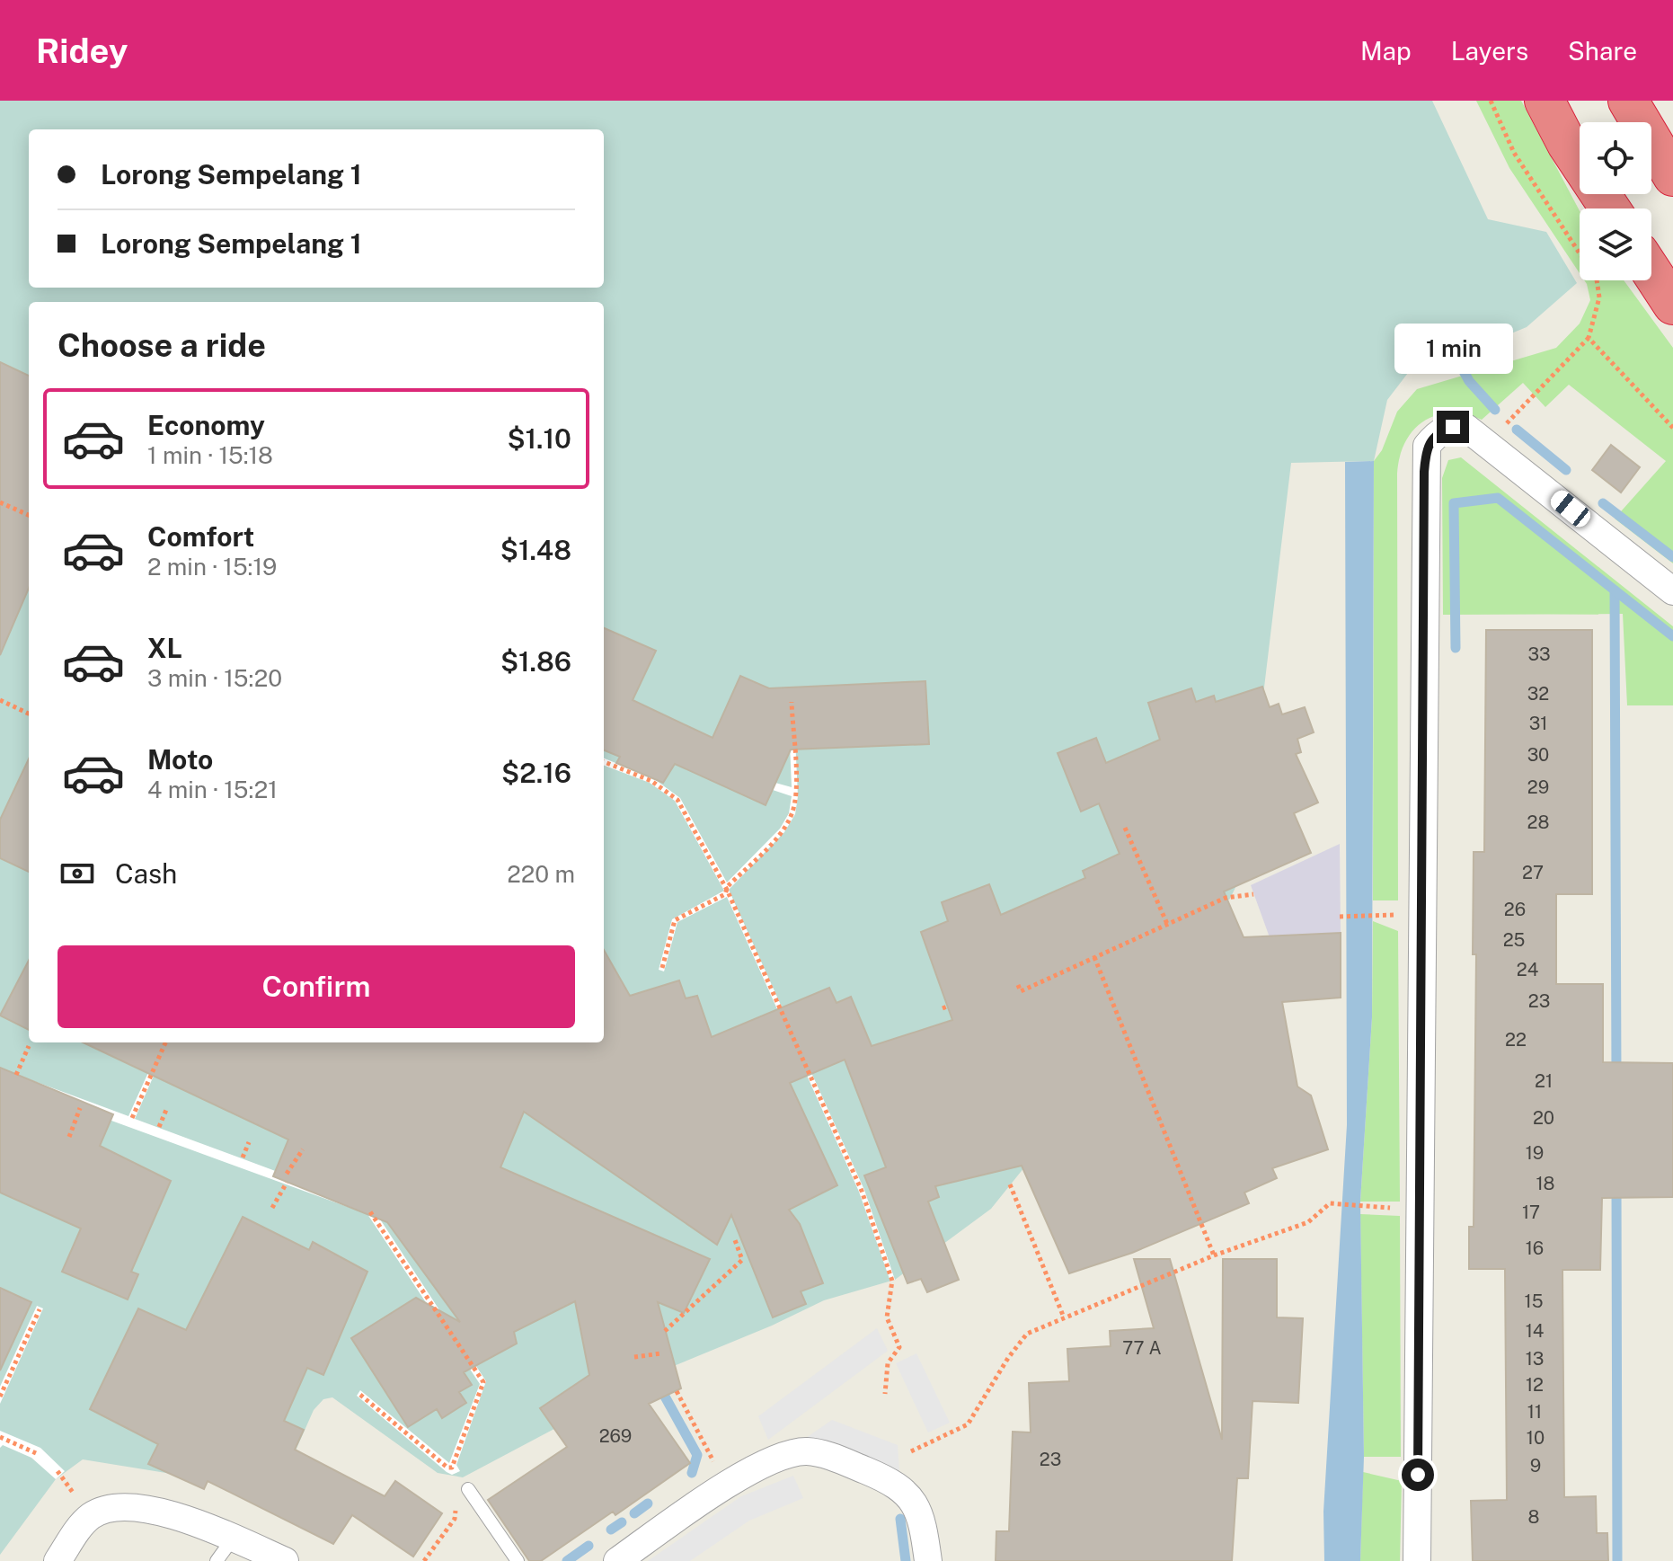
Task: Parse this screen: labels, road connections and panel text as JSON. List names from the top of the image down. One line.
{"house_numbers":["33","32","31","30","29","28","27","26","25","24","23","22","21","20","19","18","17","16","15","14","77 A","13","12","11","269","10","23","9","8"],"page":{"header":"Ridey","nav":["Map","Layers","Share"],"banner":["Lorong Sempelang 1","Lorong Sempelang 1"],"heading":"Choose a ride","bubble":"1 min","list":[{"name":"Economy","note":"1 min · 15:18","value":"$1.10"},{"name":"Comfort","note":"2 min · 15:19","value":"$1.48"},{"name":"XL","note":"3 min · 15:20","value":"$1.86"},{"name":"Moto","note":"4 min · 15:21","value":"$2.16"}],"pay":["Cash","220 m"],"buttons":"Confirm"}}
